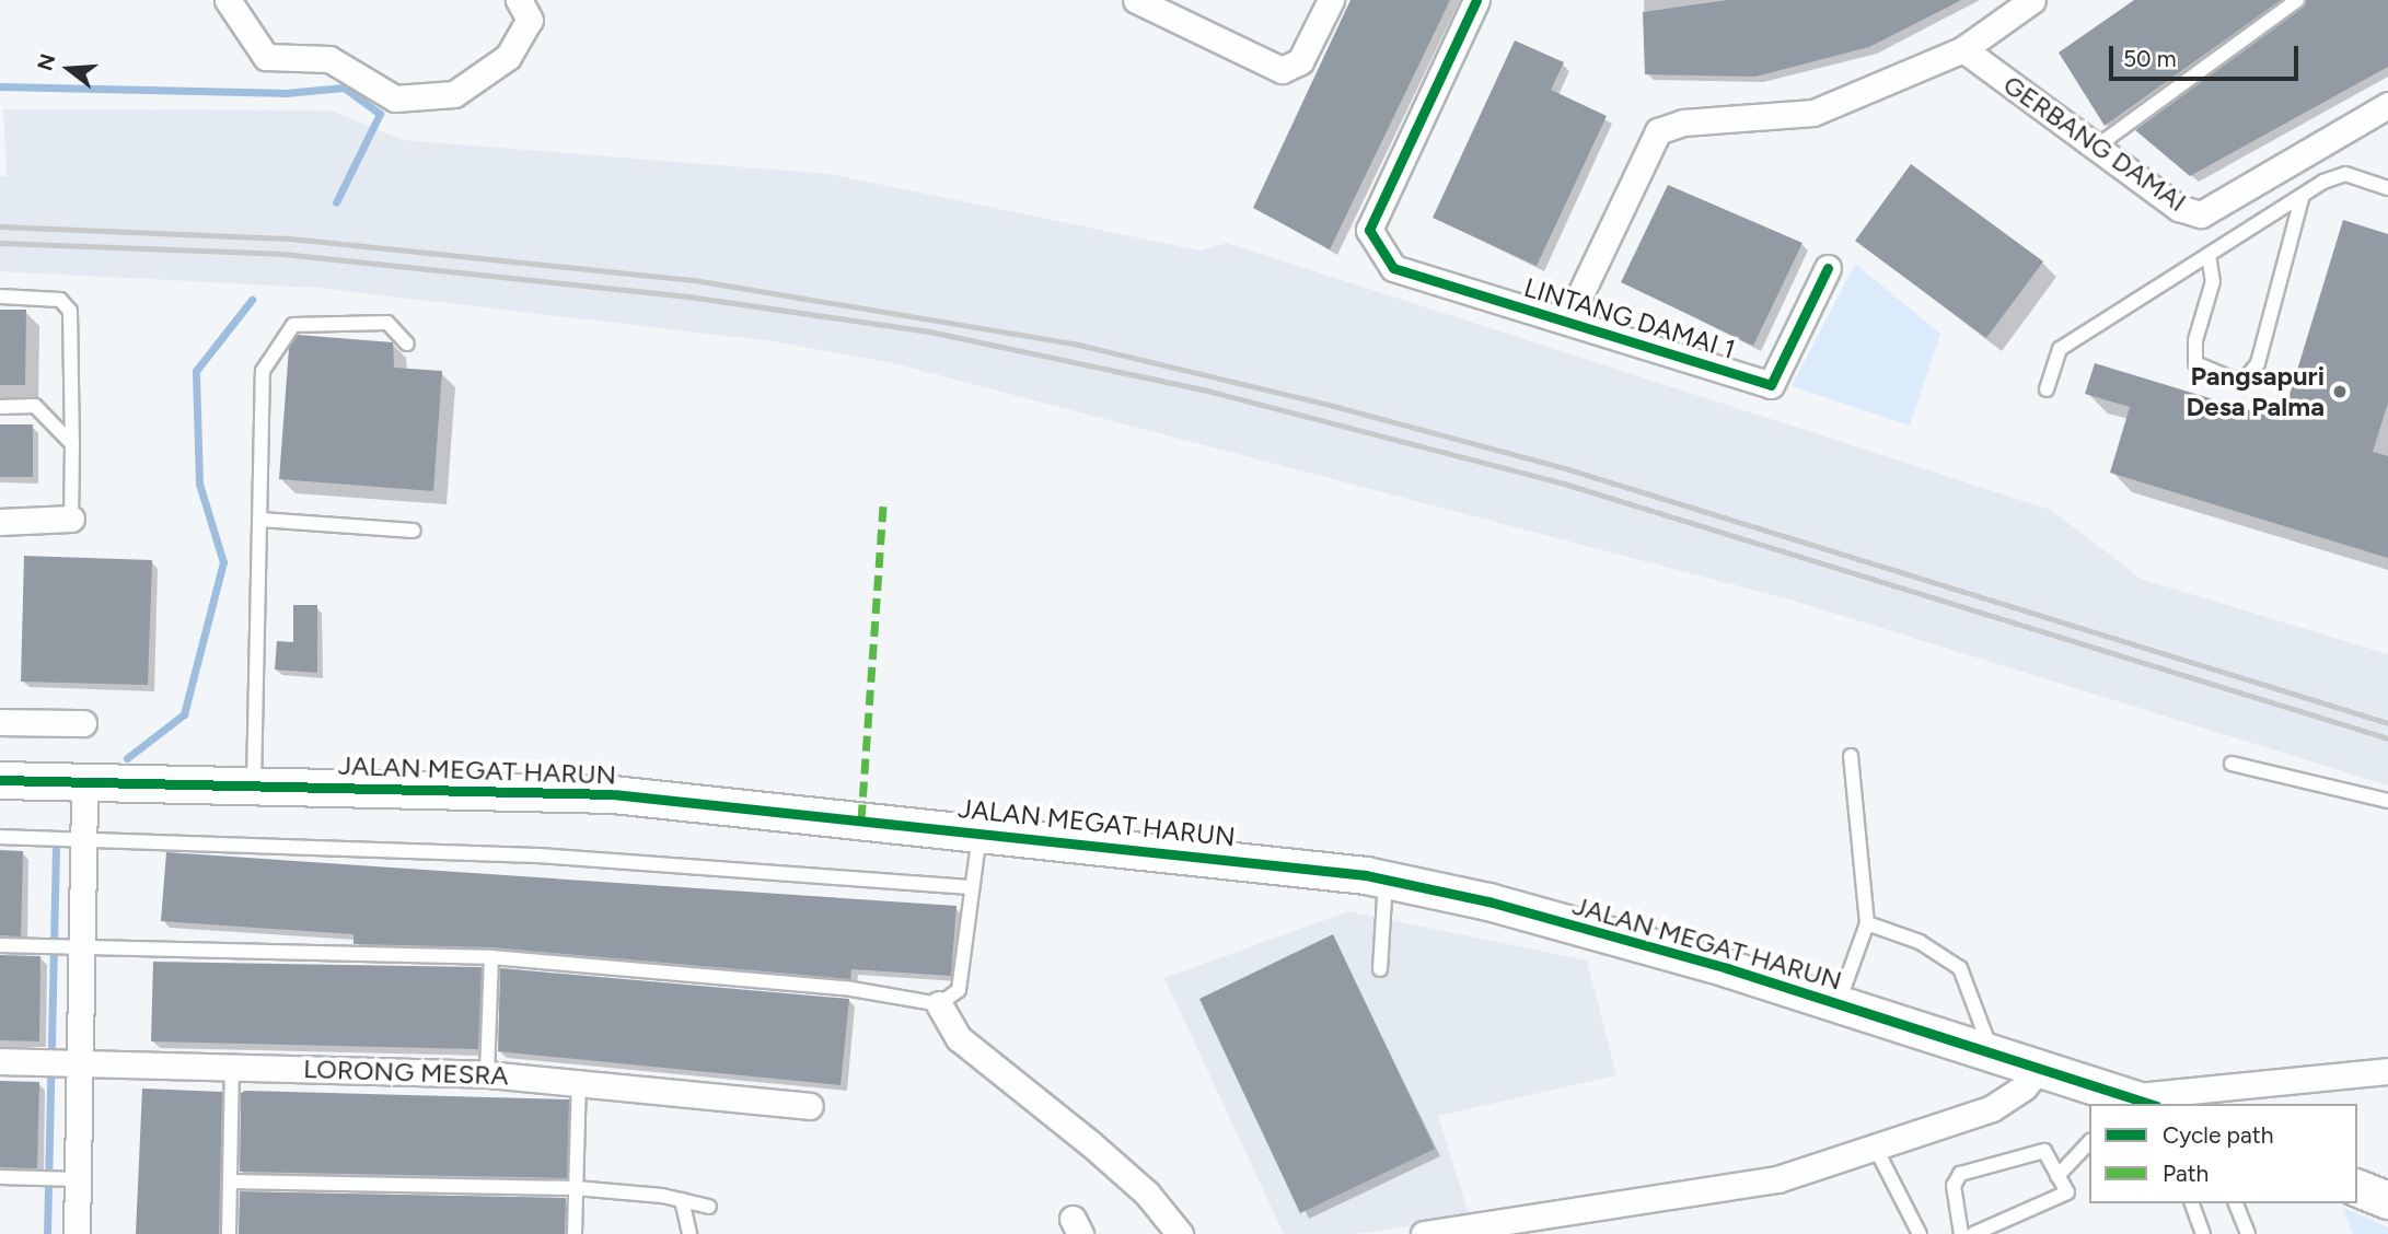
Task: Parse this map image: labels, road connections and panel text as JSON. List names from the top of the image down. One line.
{"streets":{"street":["GERBANG DAMAI","LINTANG DAMAI 1","JALAN MEGAT HARUN","LORONG MESRA"]},"places":["Pangsapuri Desa Palma"],"legend":["Cycle path","Path"],"scale_bar":"50 m","north":"left"}
